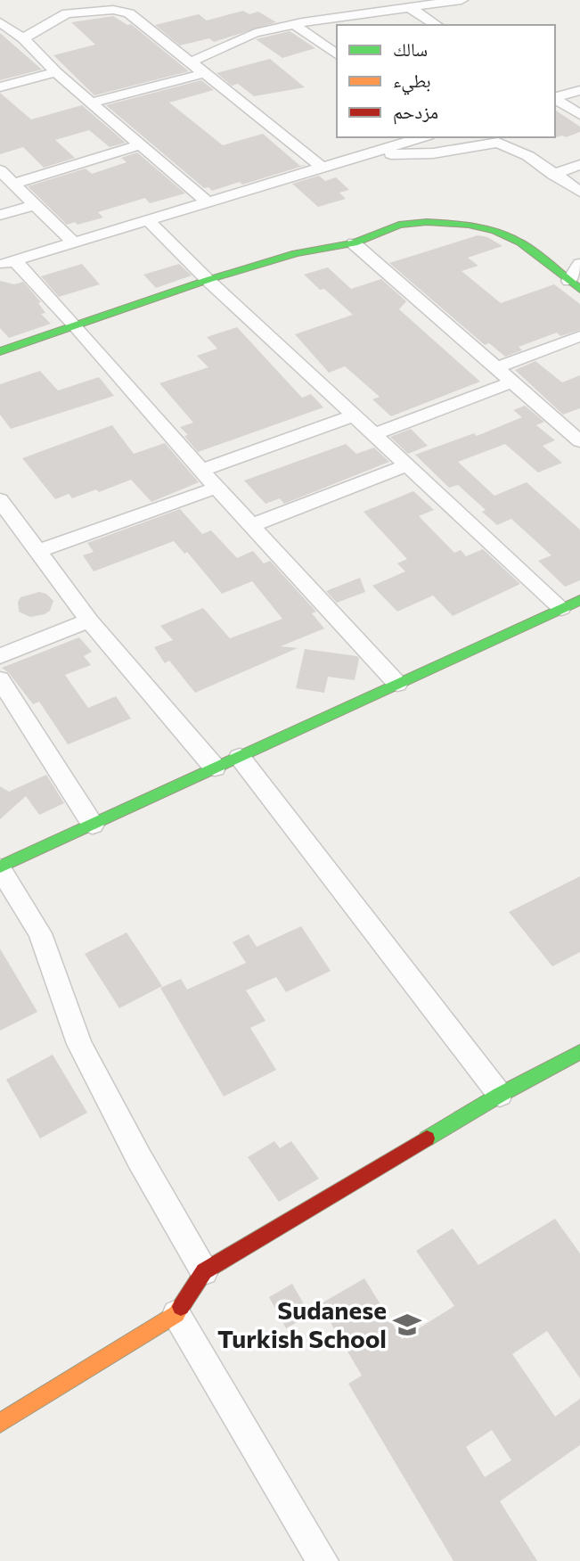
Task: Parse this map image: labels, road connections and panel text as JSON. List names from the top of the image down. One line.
{"places":{"school or university":["Sudanese Turkish School"]},"legend":["سالك","بطيء","مزدحم"]}
